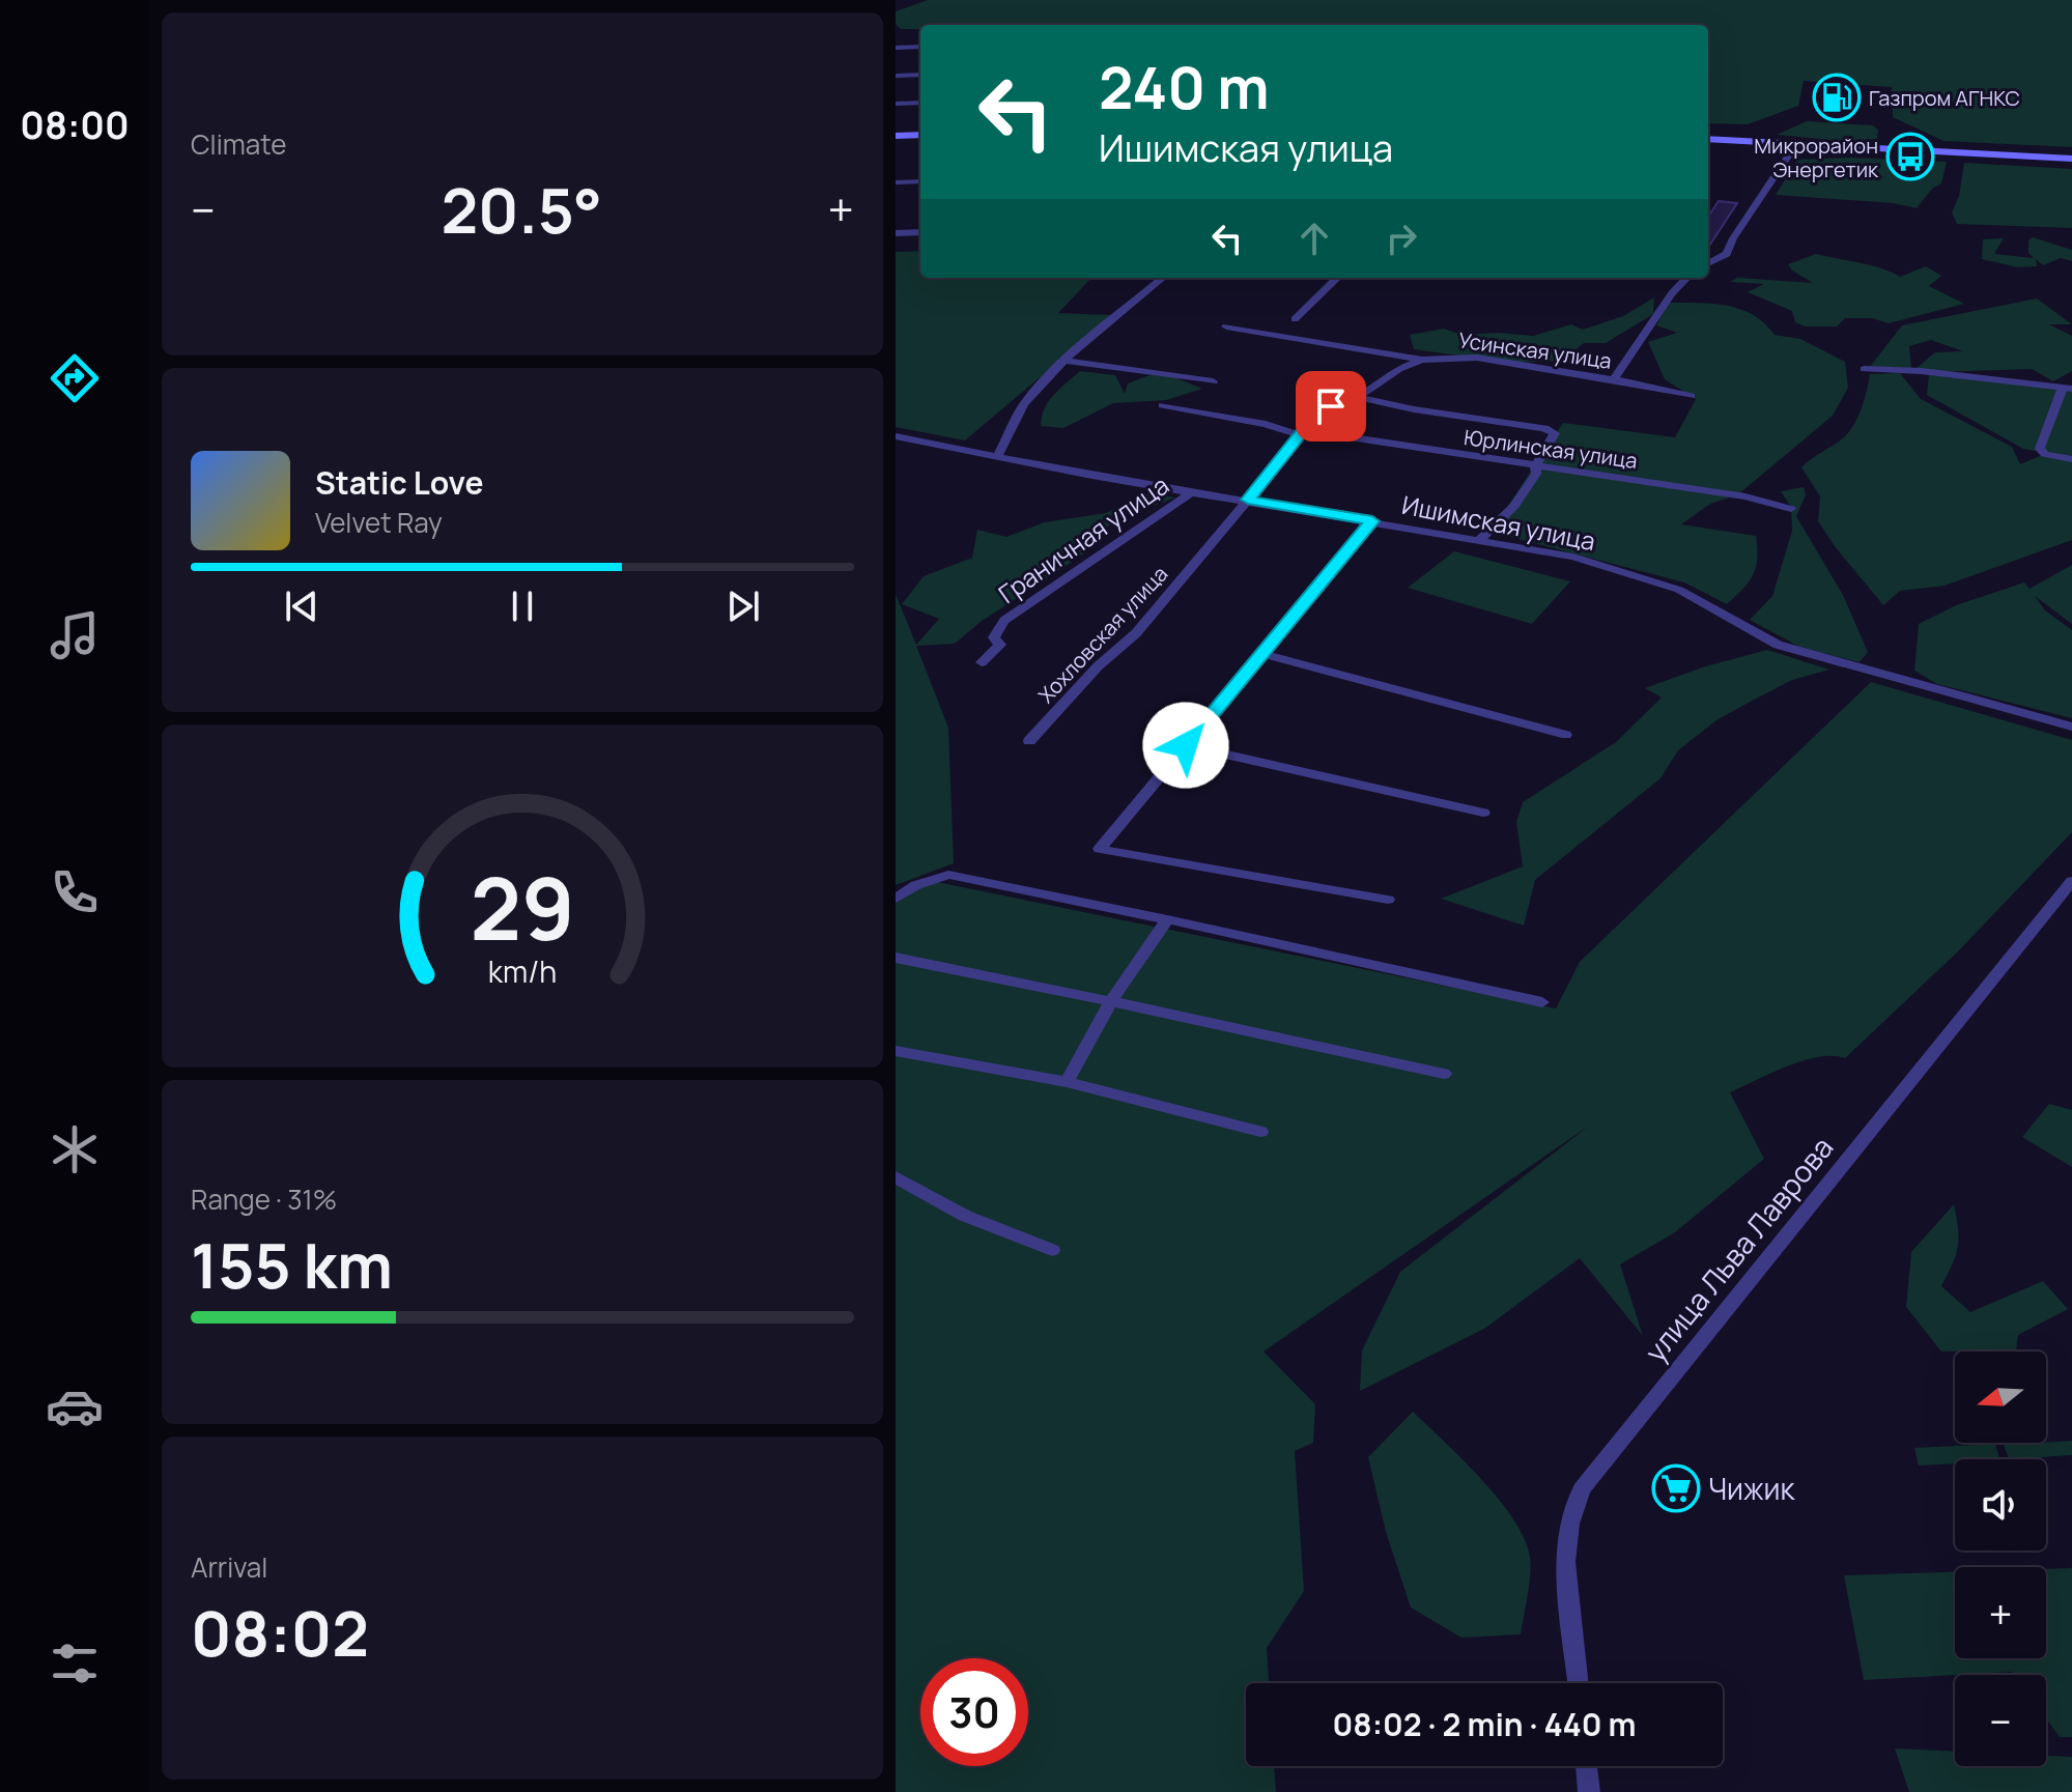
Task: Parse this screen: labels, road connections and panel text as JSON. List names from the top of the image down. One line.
{"streets":{"street":["Усинская улица","Юрлинская улица","Ишимская улица","Граничная улица","Хохловская улица","улица Льва Лаврова"]},"crossings":[["Усинская улица","Хохловская улица"],["Юрлинская улица","Хохловская улица"],["Ишимская улица","Граничная улица"],["Ишимская улица","Хохловская улица"]],"places":{"fuel station":["Газпром АГНКС"],"bus stop":["Микрорайон Энергетик"],"supermarket":["Чижик"]},"north":"left","page":{"tabs":"08:00","tile":["Climate",["Range · 31%","155 km"],["Arrival","08:02"]],"turn":["240 m","Ишимская улица"],"heat":["−","20.5°","+"],"song":["Static Love","Velvet Ray"],"map_buttons":["+","−"],"limit":"30","trip":"08:02 · 2 min · 440 m","gauge":["29","km/h"]}}
